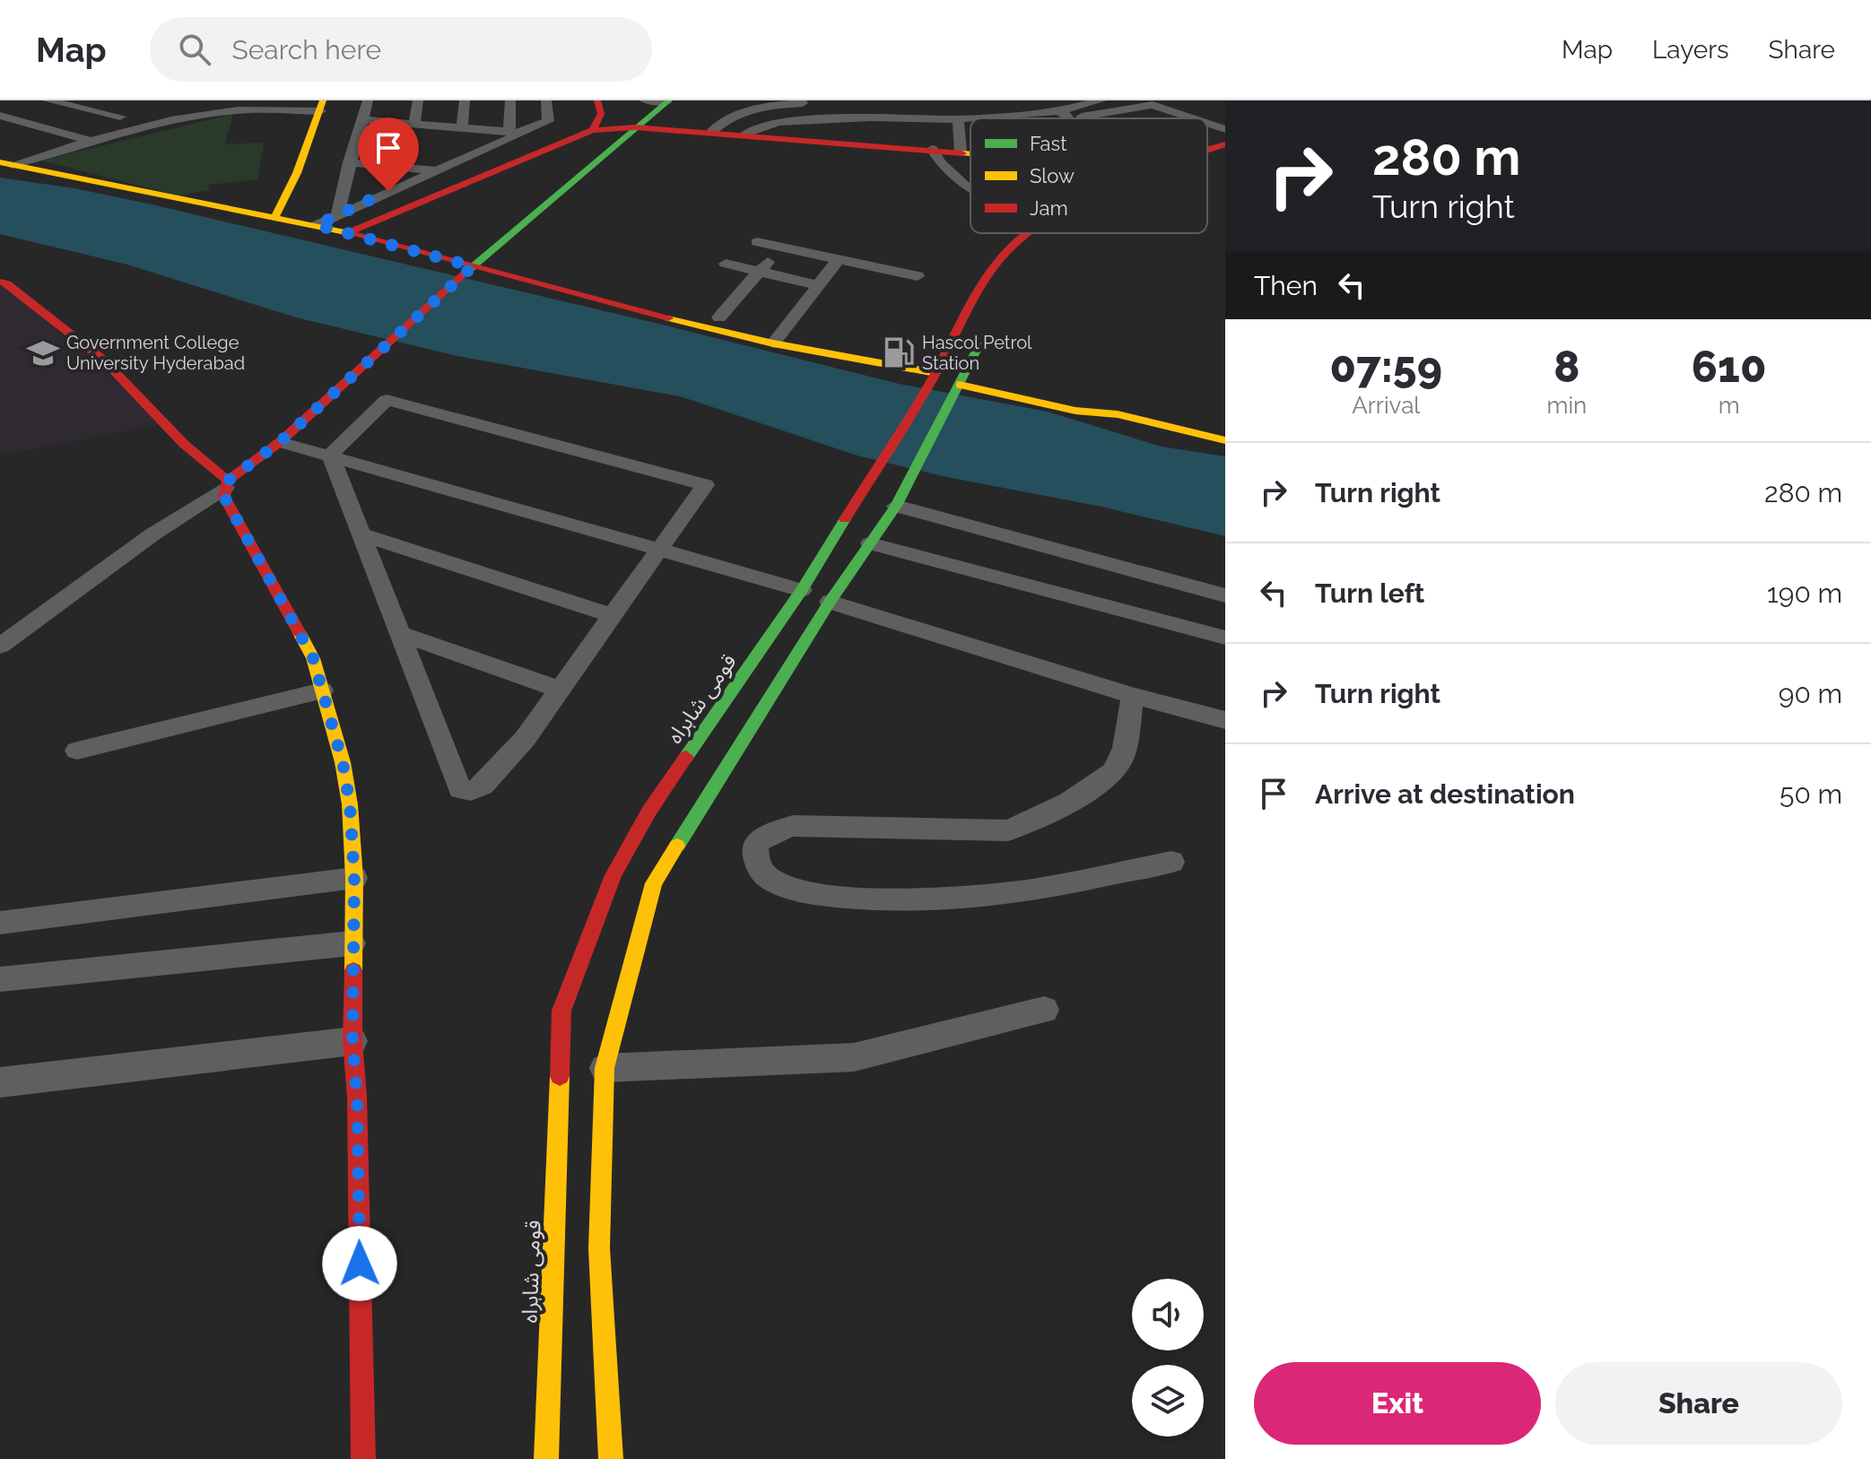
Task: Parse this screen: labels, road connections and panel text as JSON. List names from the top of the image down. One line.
{"streets":{"main road":["قومی شاہراہ"]},"places":{"fuel station":["Hascol Petrol Station"],"school or university":["Government College University Hyderabad"]},"legend":["Fast","Slow","Jam"],"page":{"header":"Map","search":"Search here","nav":["Map","Layers","Share"],"turn":["280 m","Turn right"],"then":"Then","eta":["07:59","Arrival","8","min","610","m"],"list":[{"name":"Turn right","value":"280 m"},{"name":"Turn left","value":"190 m"},{"name":"Turn right","value":"90 m"},{"name":"Arrive at destination","value":"50 m"}],"buttons":["Exit","Share"]}}
